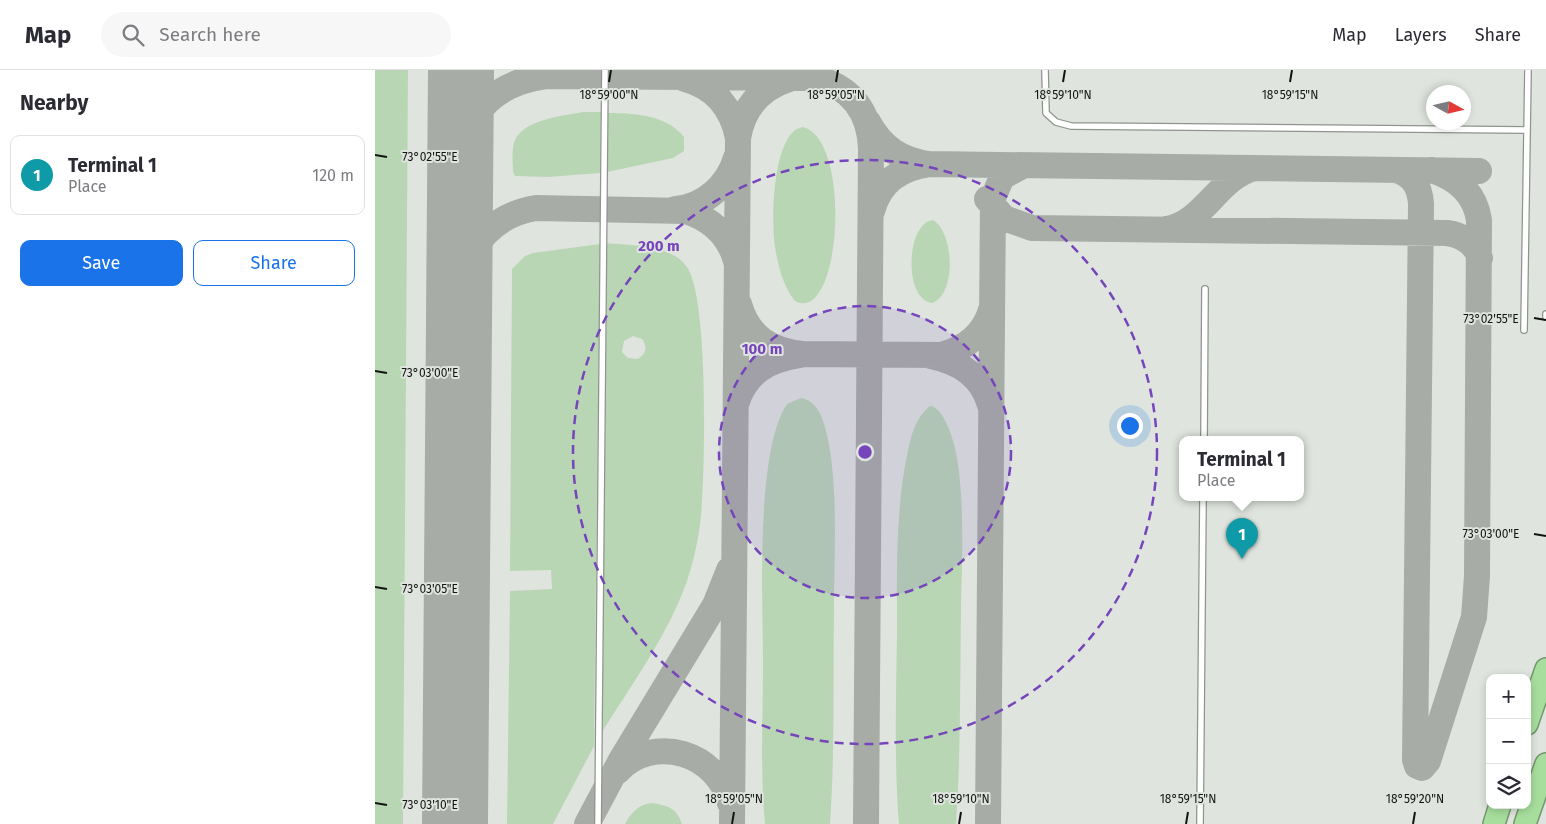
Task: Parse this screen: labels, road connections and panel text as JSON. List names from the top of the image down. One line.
{"north":"right","page":{"header":"Map","search":"Search here","nav":["Map","Layers","Share"],"heading":"Nearby","list":[{"mark":"1","name":"Terminal 1","note":"Place","value":"120 m"}],"buttons":["Save","Share"],"popup":["Terminal 1","Place"],"pins":"1","map_buttons":["+","−"]},"coordinates":["18°59'00\"N","18°59'05\"N","18°59'10\"N","18°59'15\"N","73°02'55\"E","73°03'00\"E","73°03'05\"E","18°59'20\"N","73°03'10\"E"],"rings":["200 m","100 m"]}
